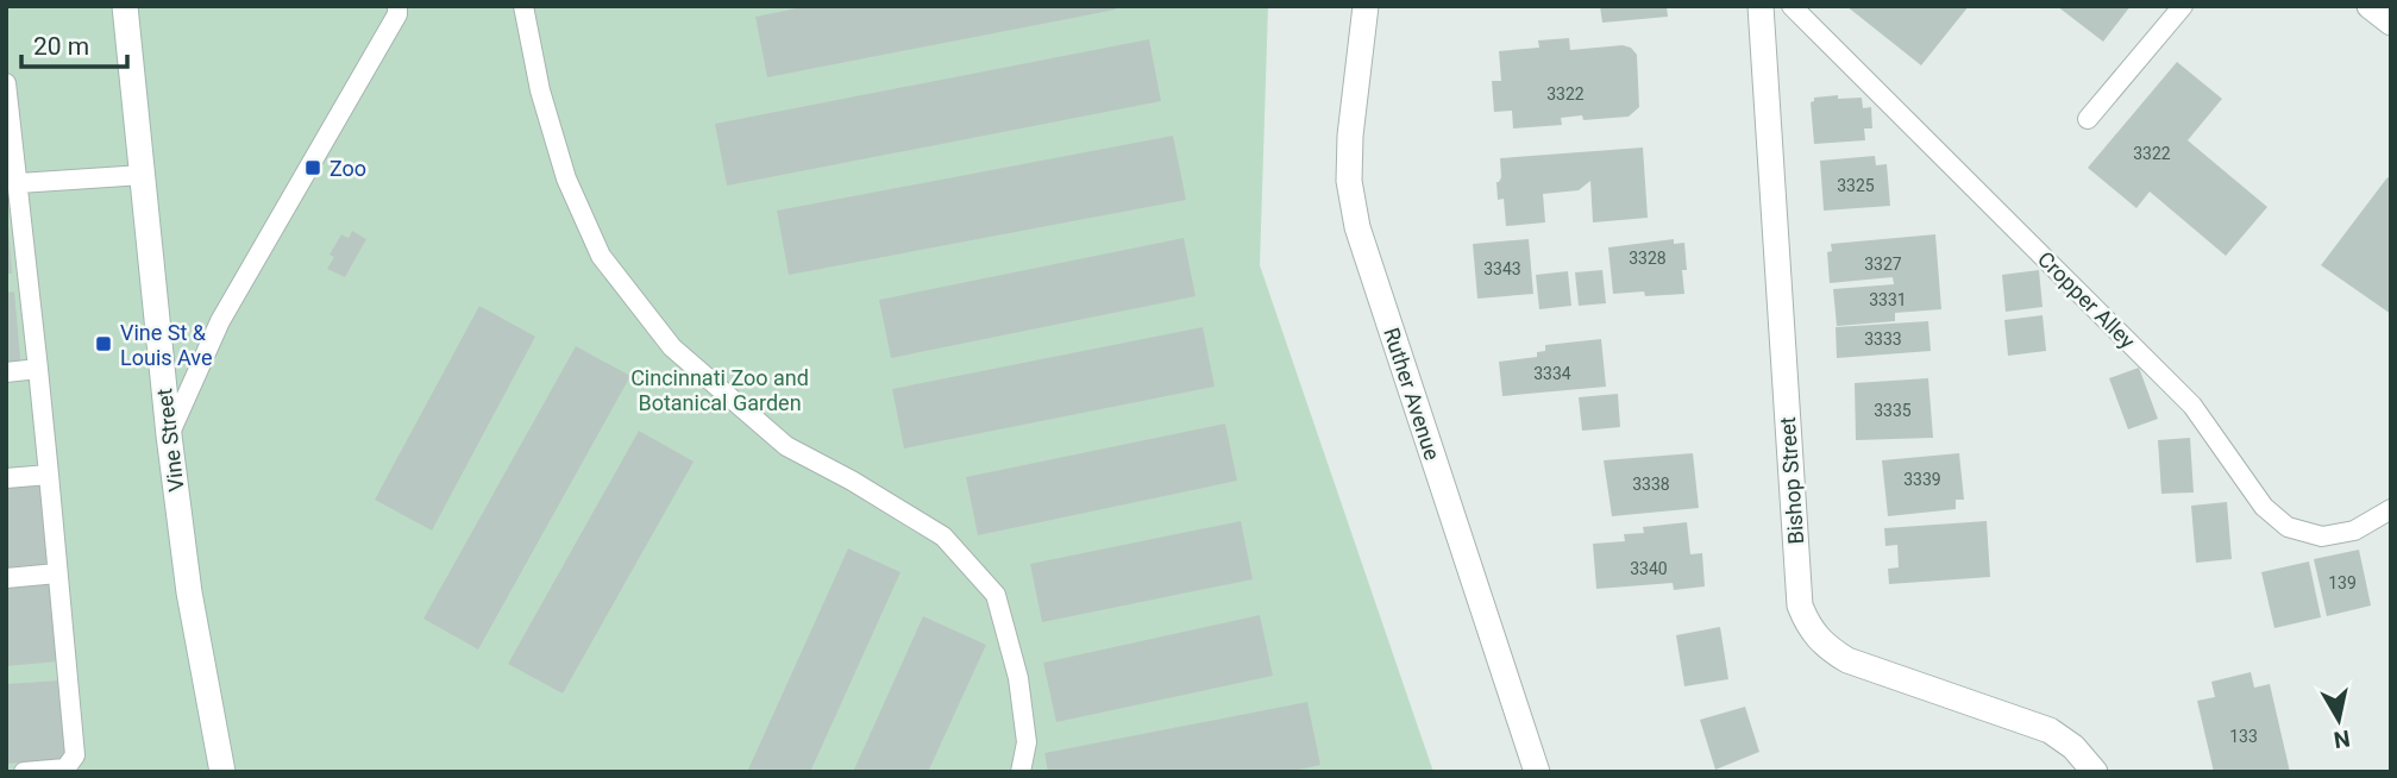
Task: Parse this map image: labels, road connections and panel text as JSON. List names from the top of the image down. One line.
{"streets":{"street":["Ruther Avenue","Vine Street","Bishop Street"],"lane":["Cropper Alley"]},"parks":["Cincinnati Zoo and Botanical Garden"],"places":{"transit":["Zoo","Vine St & Louis Ave"]},"house_numbers":["3322","3322","3325","3328","3327","3343","3331","3333","3334","3335","3339","3338","3340","139","133"],"scale_bar":"20 m","north":"bottom"}
